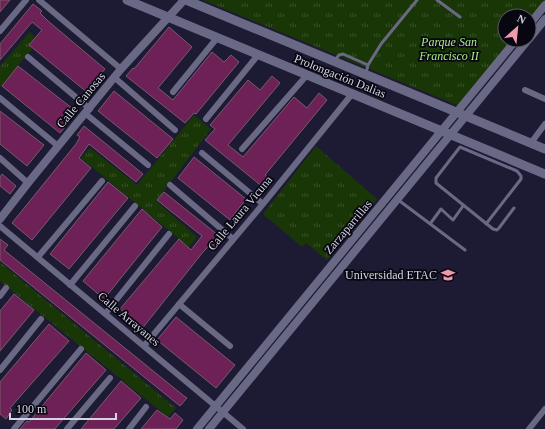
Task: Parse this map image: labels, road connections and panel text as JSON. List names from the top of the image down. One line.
{"streets":{"main road":["Prolongación Dalias"],"street":["Calle Canosas","Calle Laura Vicuna","Zarzaparrillas","Calle Arrayanes"]},"crossings":[["Prolongación Dalias","Calle Canosas"],["Prolongación Dalias","Calle Laura Vicuna"],["Prolongación Dalias","Zarzaparrillas"],["Calle Laura Vicuna","Calle Arrayanes"],["Zarzaparrillas","Calle Arrayanes"]],"parks":["Parque San Francisco II"],"places":{"school or university":["Universidad ETAC"]},"scale_bar":"100 m","north":"top right"}
